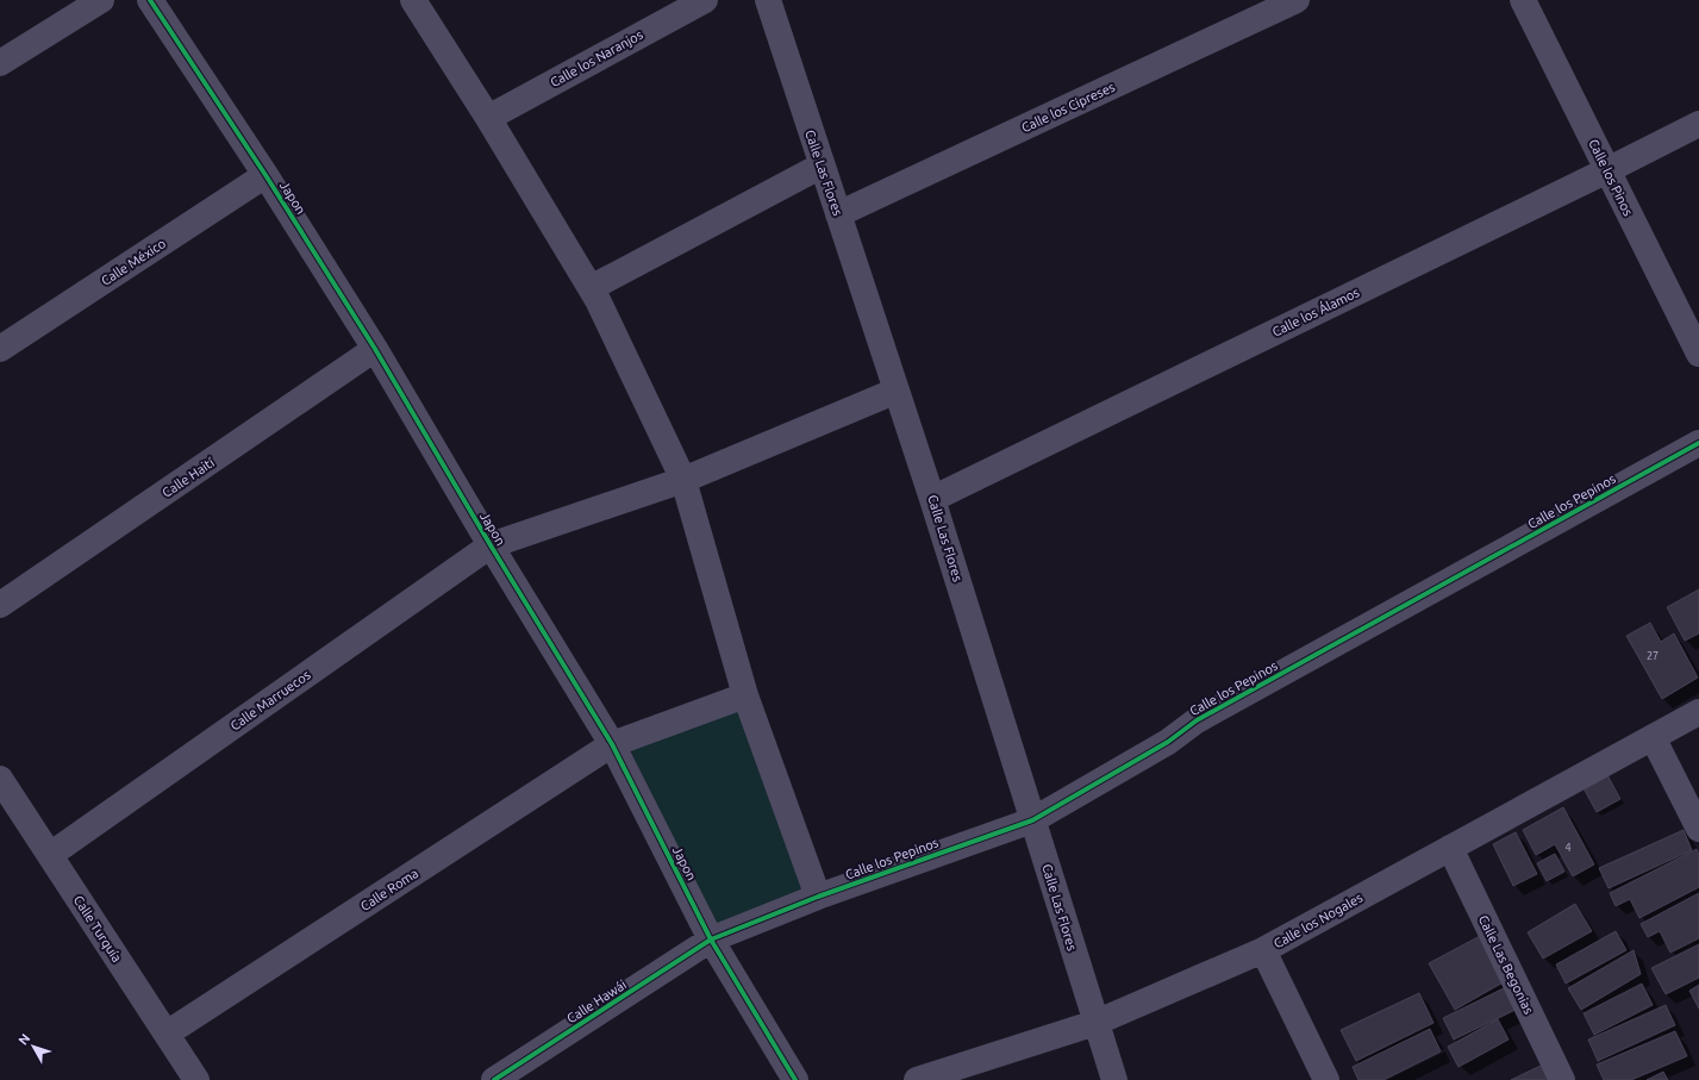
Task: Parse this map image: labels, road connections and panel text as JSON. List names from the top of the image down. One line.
{"streets":{"street":["Calle los Naranjos","Calle los Cipreses","Calle Las Flores","Calle los Pinos","Japon","Calle México","Calle los Álamos","Calle Haití","Calle los Pepinos","Calle Marruecos","Calle Roma","Calle los Nogales","Calle Turquía","Calle Las Begonias","Calle Hawái"]},"crossings":[["Calle los Cipreses","Calle Las Flores"],["Calle Las Flores","Calle los Álamos"],["Calle Las Flores","Calle los Pepinos"],["Calle Las Flores","Calle Marruecos"],["Calle Las Flores","Calle los Nogales"],["Calle los Pinos","Calle los Álamos"],["Japon","Calle México"],["Japon","Calle Haití"],["Japon","Calle los Pepinos"],["Japon","Calle Marruecos"],["Japon","Calle Roma"],["Japon","Calle Hawái"],["Calle los Pepinos","Calle Hawái"],["Calle Marruecos","Calle Turquía"],["Calle Roma","Calle Turquía"],["Calle los Nogales","Calle Las Begonias"]],"house_numbers":["27","4"],"north":"top left"}
